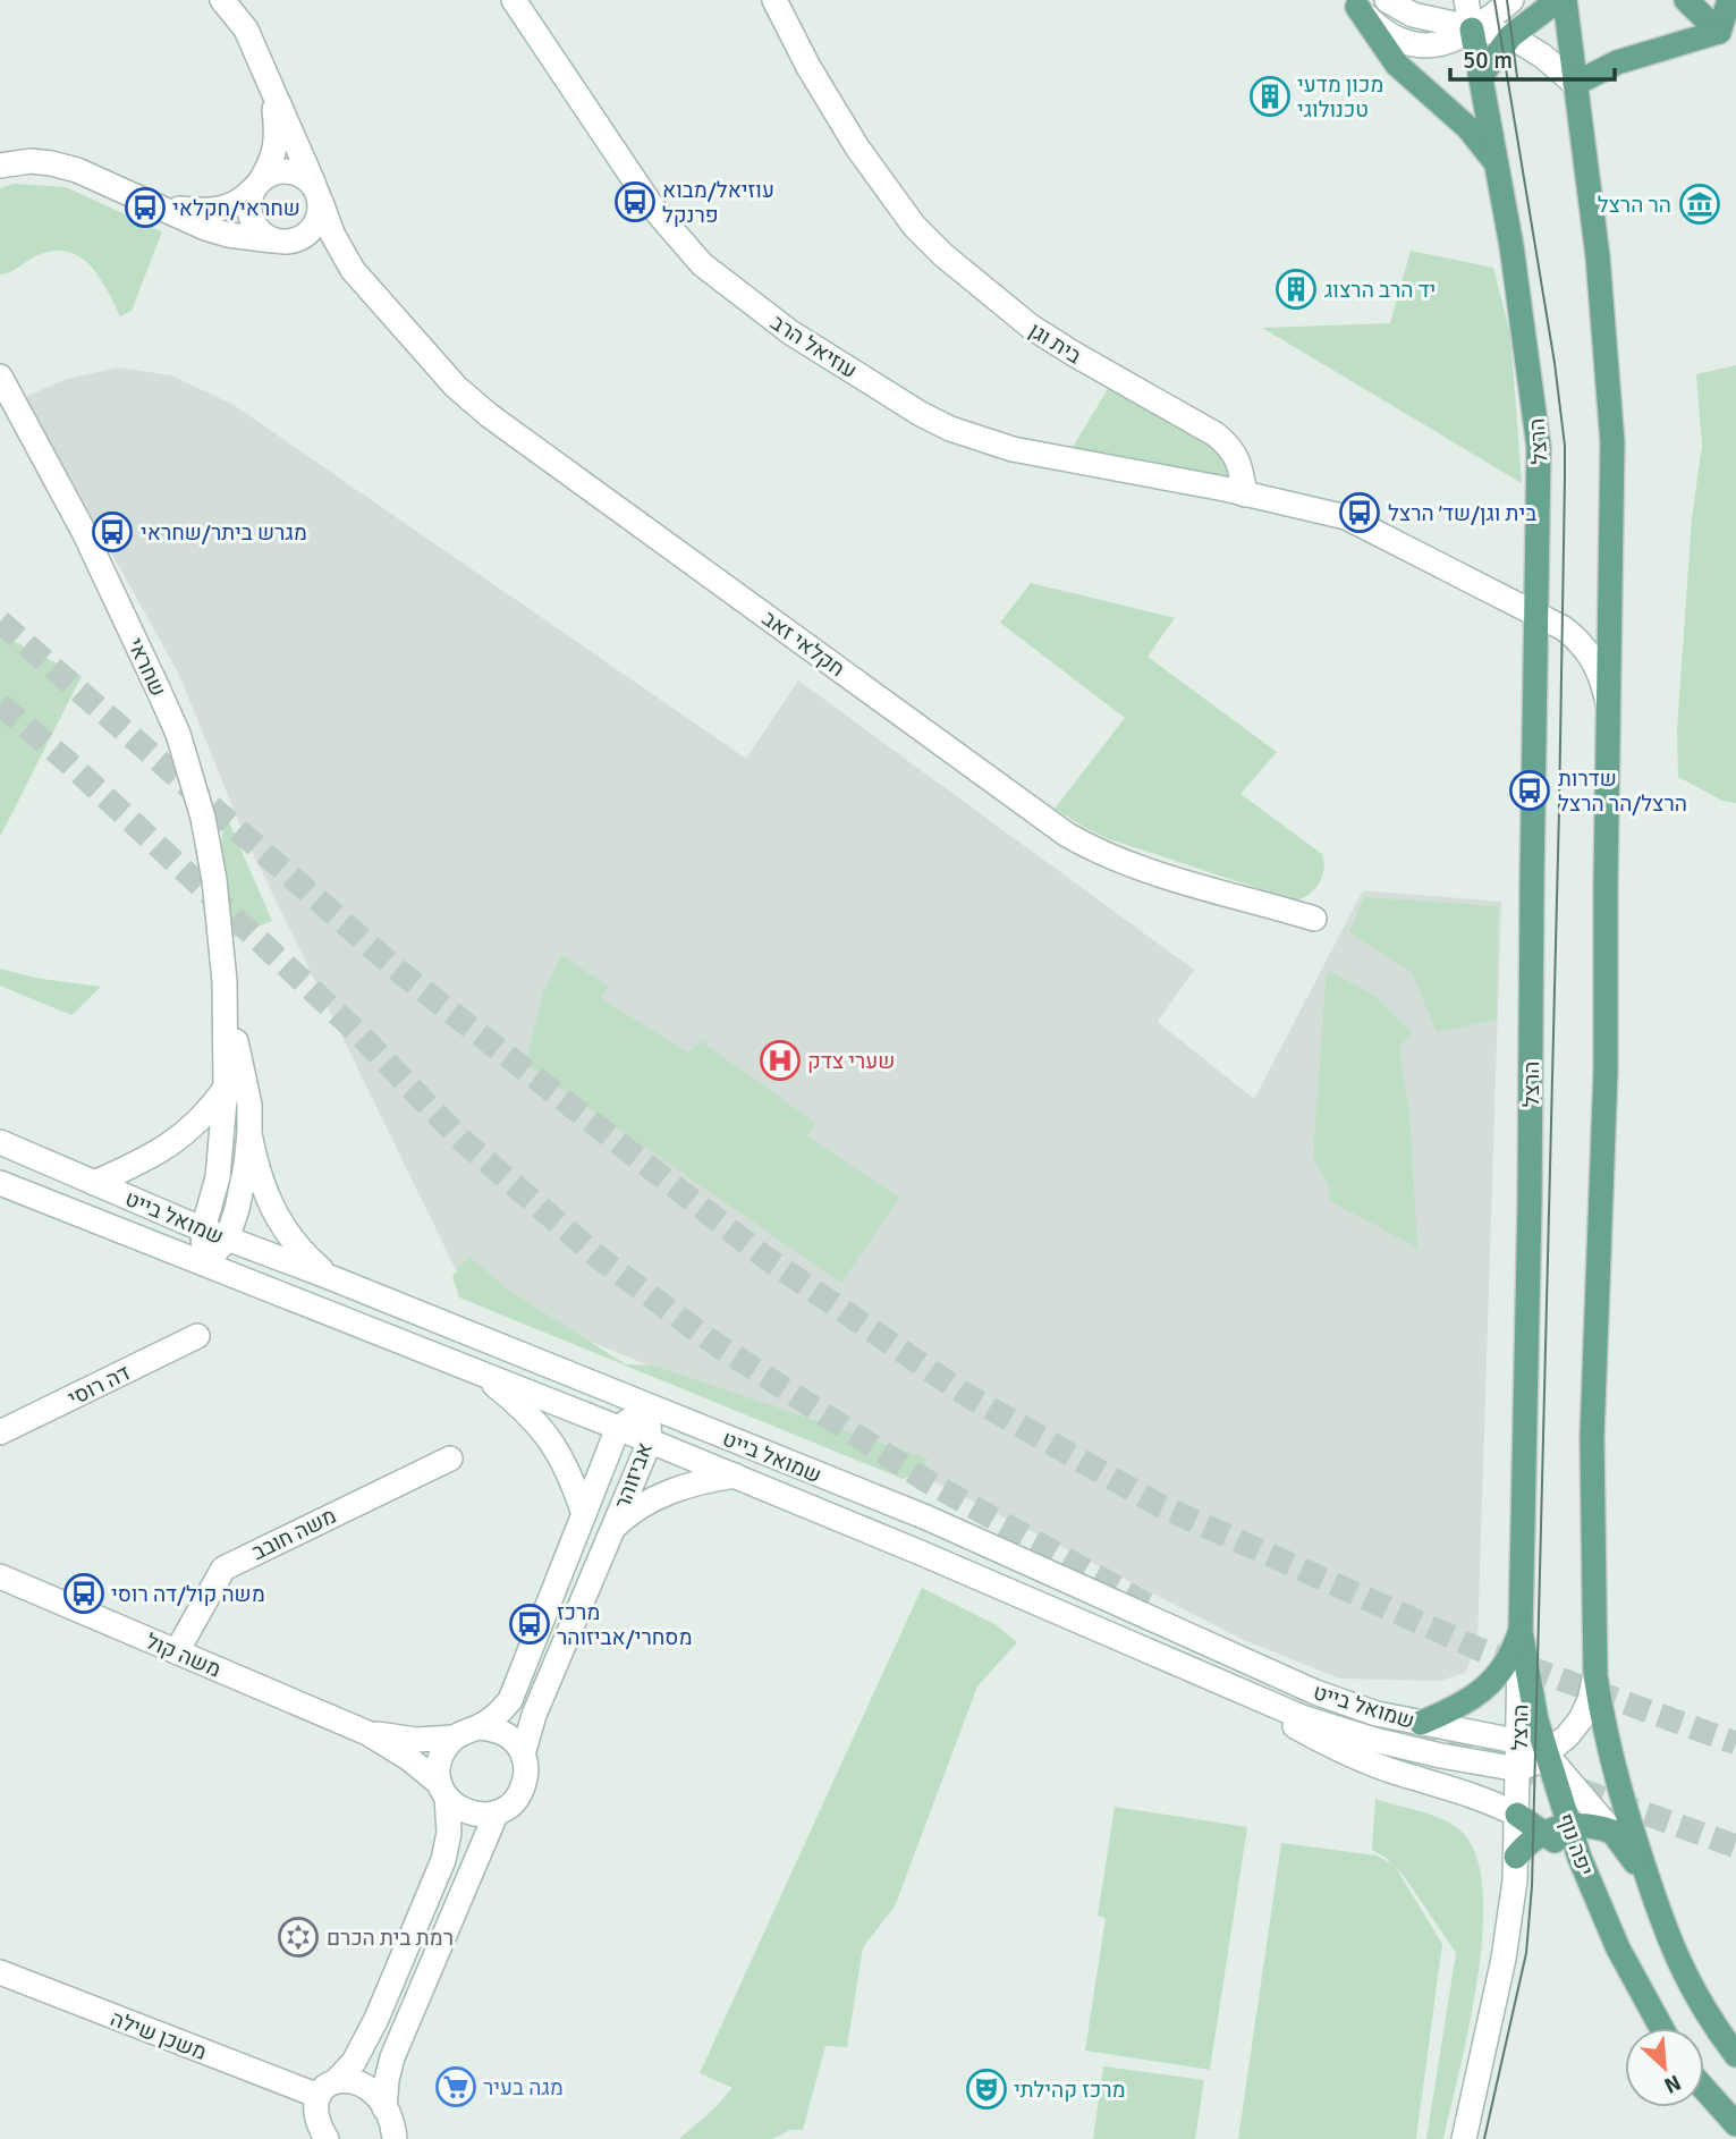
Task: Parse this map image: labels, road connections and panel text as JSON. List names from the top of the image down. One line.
{"streets":{"main road":["הרצל","יפה נוף"],"street":["בית וגן","עוזיאל הרב","חקלאי זאב","שחראי","שמואל בייט","דה רוסי","אביזוהר","משה חובב","משה קול","משכן שילה"]},"crossings":[["בית וגן","עוזיאל הרב"],["הרצל","שמואל בייט"],["הרצל","יפה נוף"],["שחראי","שמואל בייט"],["שמואל בייט","אביזוהר"],["שמואל בייט","יפה נוף"],["אביזוהר","משה קול"],["אביזוהר","משכן שילה"],["משה חובב","משה קול"]],"places":{"building":["מכון מדעי טכנולוגי","יד הרב הרצוג"],"bus stop":["עוזיאל/מבוא פרנקל","שחראי/חקלאי","בית וגן/שד׳ הרצל","מגרש ביתר/שחראי","שדרות הרצל/הר הרצל","משה קול/דה רוסי","מרכז מסחרי/אביזוהר"],"museum":["הר הרצל"],"hospital":["שערי צדק"],"synagogue":["רמת בית הכרם"],"supermarket":["מגה בעיר"],"theatre":["מרכז קהילתי"]},"scale_bar":"50 m","north":"bottom right"}
